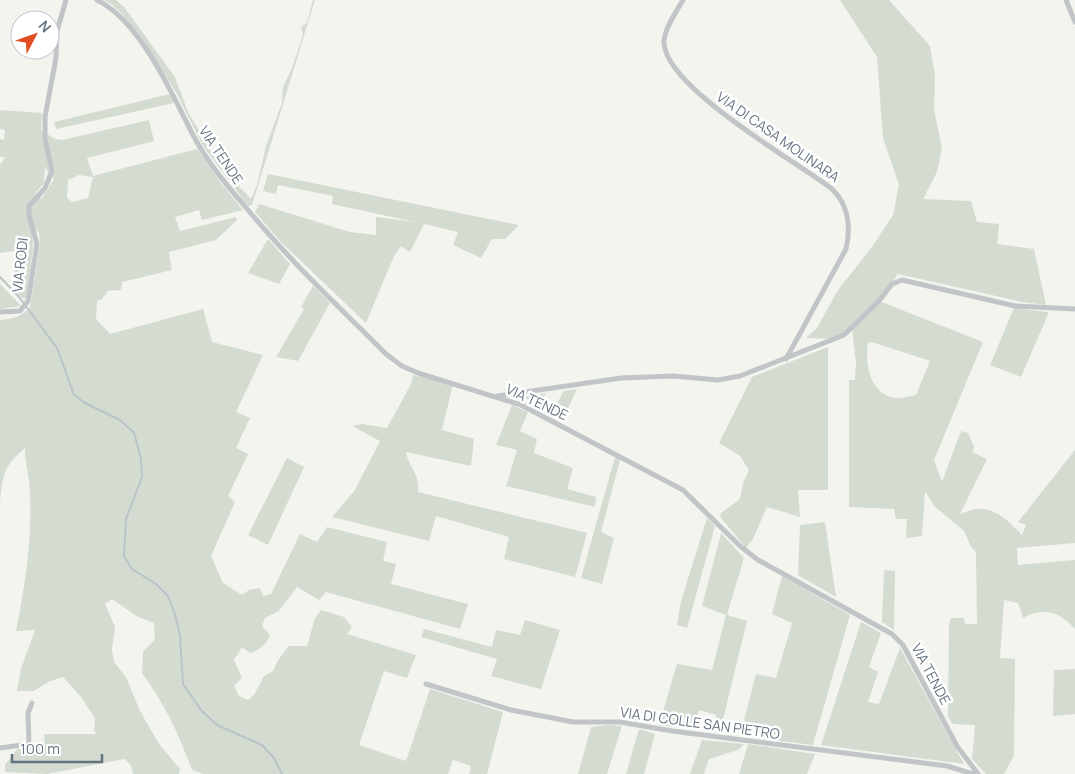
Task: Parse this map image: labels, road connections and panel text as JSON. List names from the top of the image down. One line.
{"streets":{"street":["VIA DI CASA MOLINARA","VIA TENDE","VIA RODI","VIA DI COLLE SAN PIETRO"]},"scale_bar":"100 m","north":"top right"}
